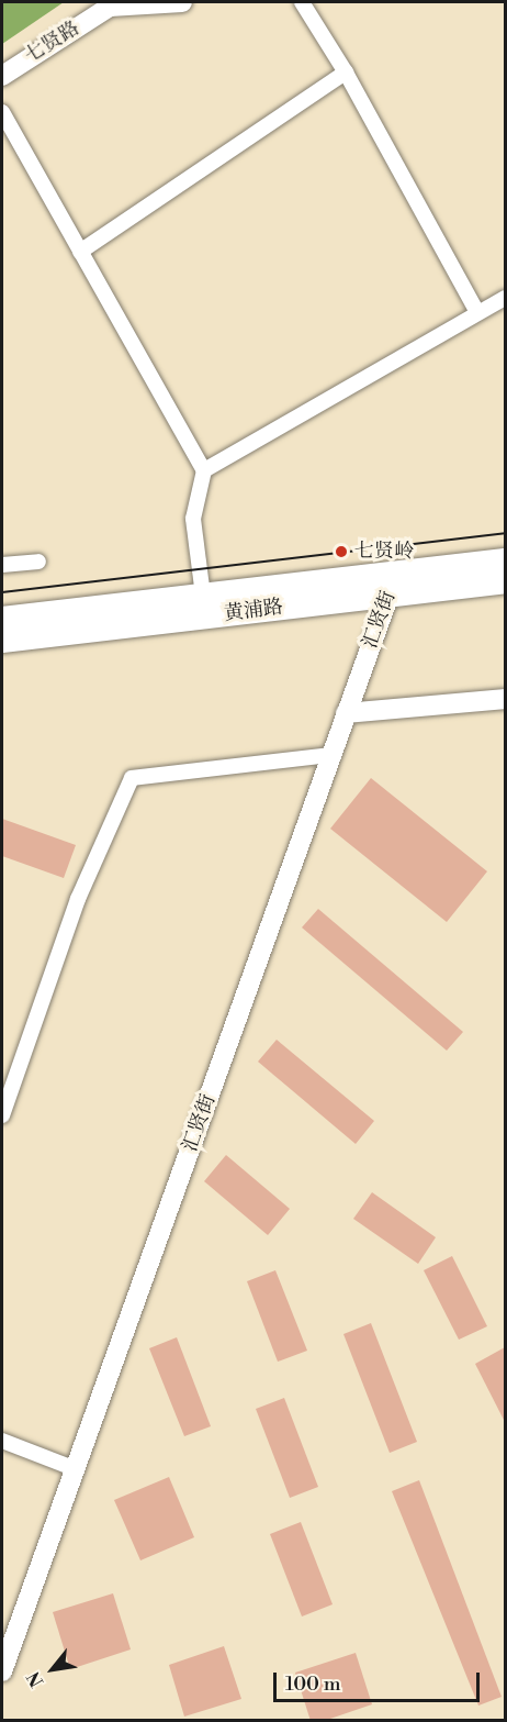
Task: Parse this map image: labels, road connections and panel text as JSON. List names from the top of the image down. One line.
{"streets":{"highway":["黄浦路"],"street":["七贤路","汇贤街"]},"crossings":[["黄浦路","汇贤街"]],"places":["七贤岭"],"scale_bar":"100 m","north":"bottom left"}
